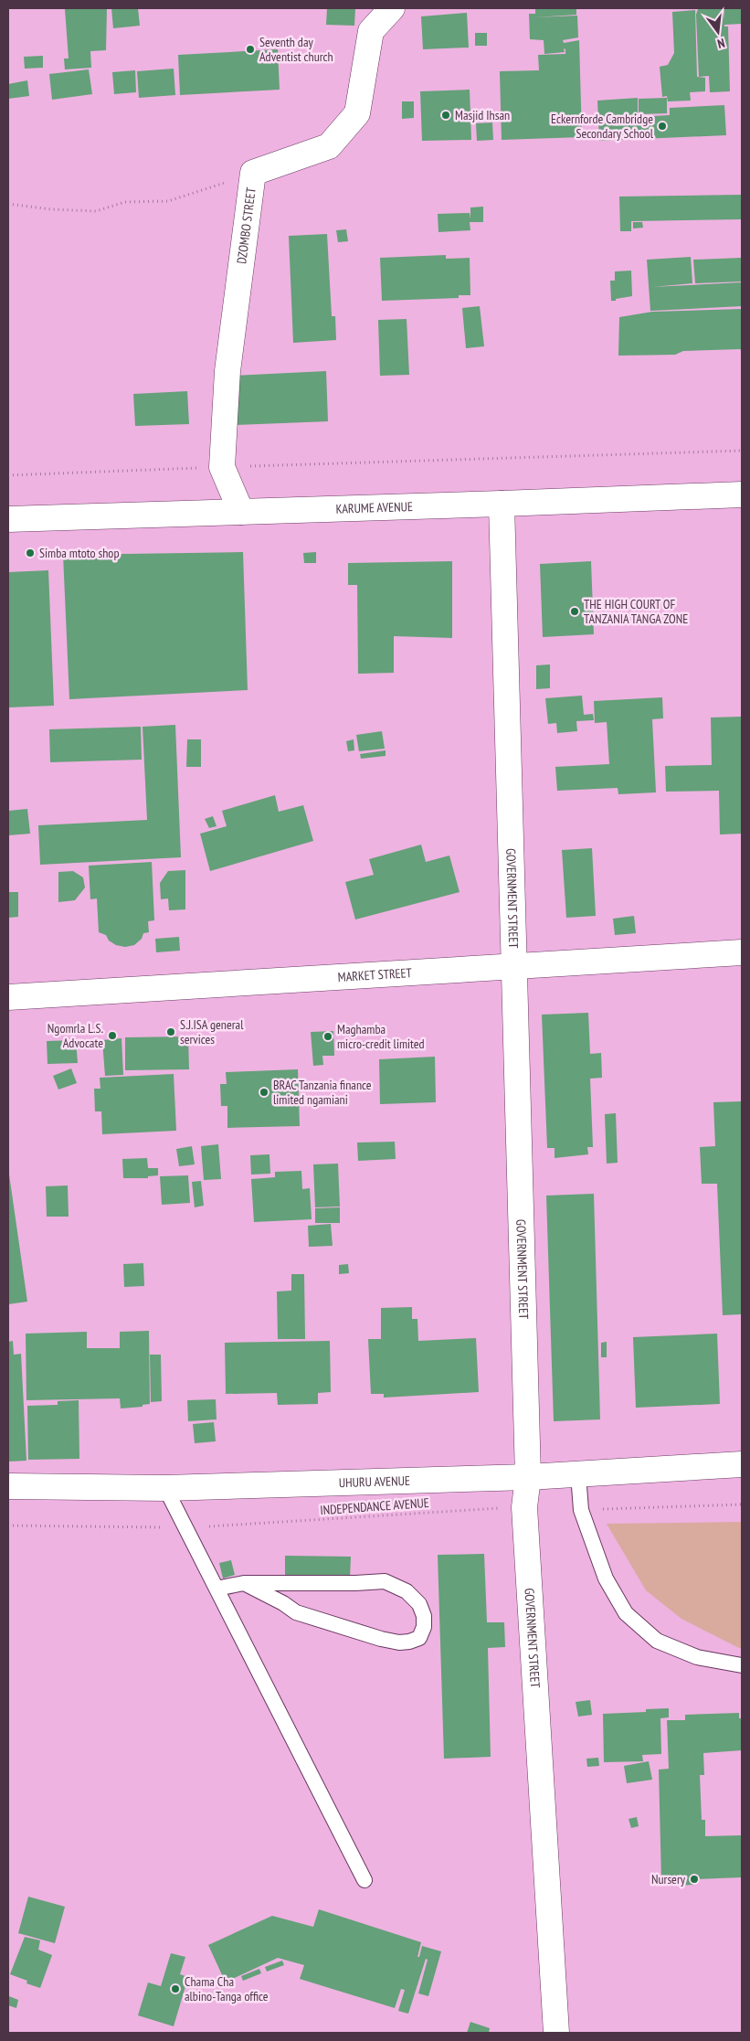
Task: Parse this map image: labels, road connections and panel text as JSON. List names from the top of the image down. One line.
{"streets":{"street":["DZOMBO STREET","KARUME AVENUE","GOVERNMENT STREET","MARKET STREET","UHURU AVENUE"],"path":["INDEPENDANCE AVENUE"]},"crossings":[["DZOMBO STREET","KARUME AVENUE"],["KARUME AVENUE","GOVERNMENT STREET"],["GOVERNMENT STREET","MARKET STREET"],["GOVERNMENT STREET","UHURU AVENUE"],["GOVERNMENT STREET","INDEPENDANCE AVENUE"]],"places":["Seventh day Adventist church","Masjid Ihsan","Eckernforde Cambridge Secondary School","Simba mtoto shop","THE HIGH COURT OF TANZANIA TANGA ZONE","S.J.ISA general services","Ngomrla L.S. Advocate","Maghamba micro-credit limited","BRAC Tanzania finance limited ngamiani","Nursery","Chama Cha albino-Tanga office"],"north":"bottom"}
